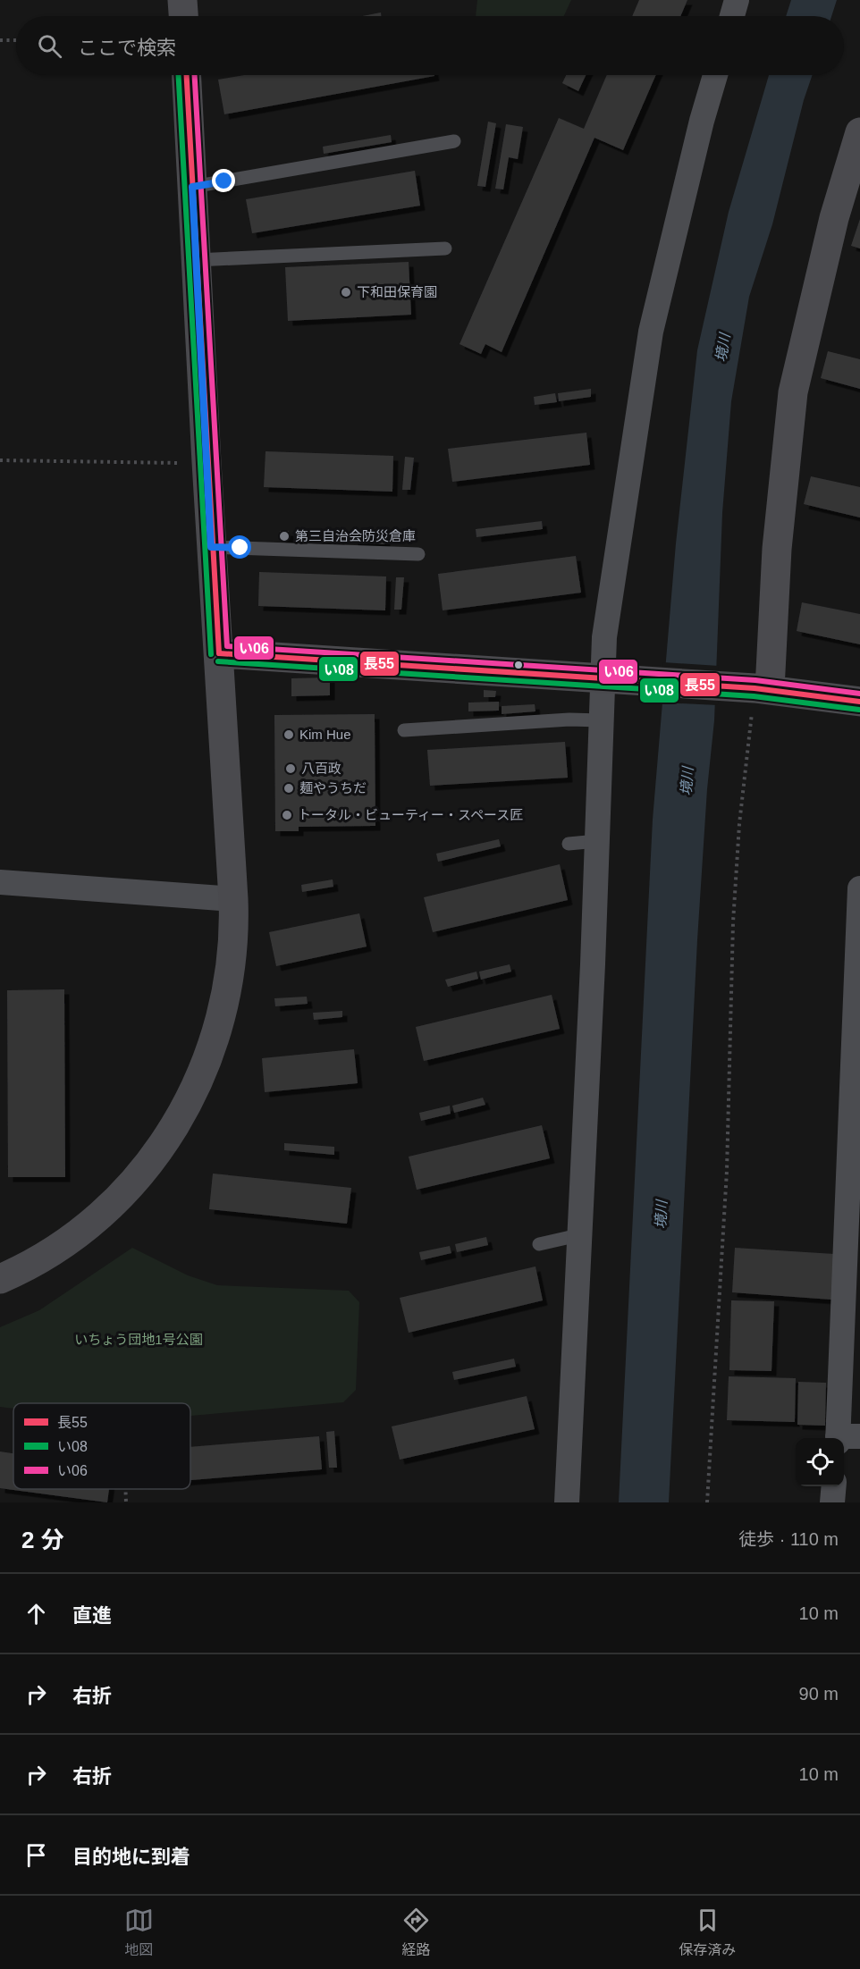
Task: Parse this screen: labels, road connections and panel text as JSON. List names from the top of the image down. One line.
{"water":["境川"],"parks":["いちょう団地1号公園"],"places":["下和田保育園","第三自治会防災倉庫","Kim Hue","八百政","麺やうちだ","トータル・ビューティー・スペース匠"],"lines":["transit line 長55","transit line い08","transit line い06"],"legend":["長55","い08","い06"],"page":{"search":"ここで検索","heading":["2 分","徒歩 · 110 m"],"list":[["直進","10 m"],["右折","90 m"],["右折","10 m"],"目的地に到着"],"nav":["地図","経路","保存済み"]}}
